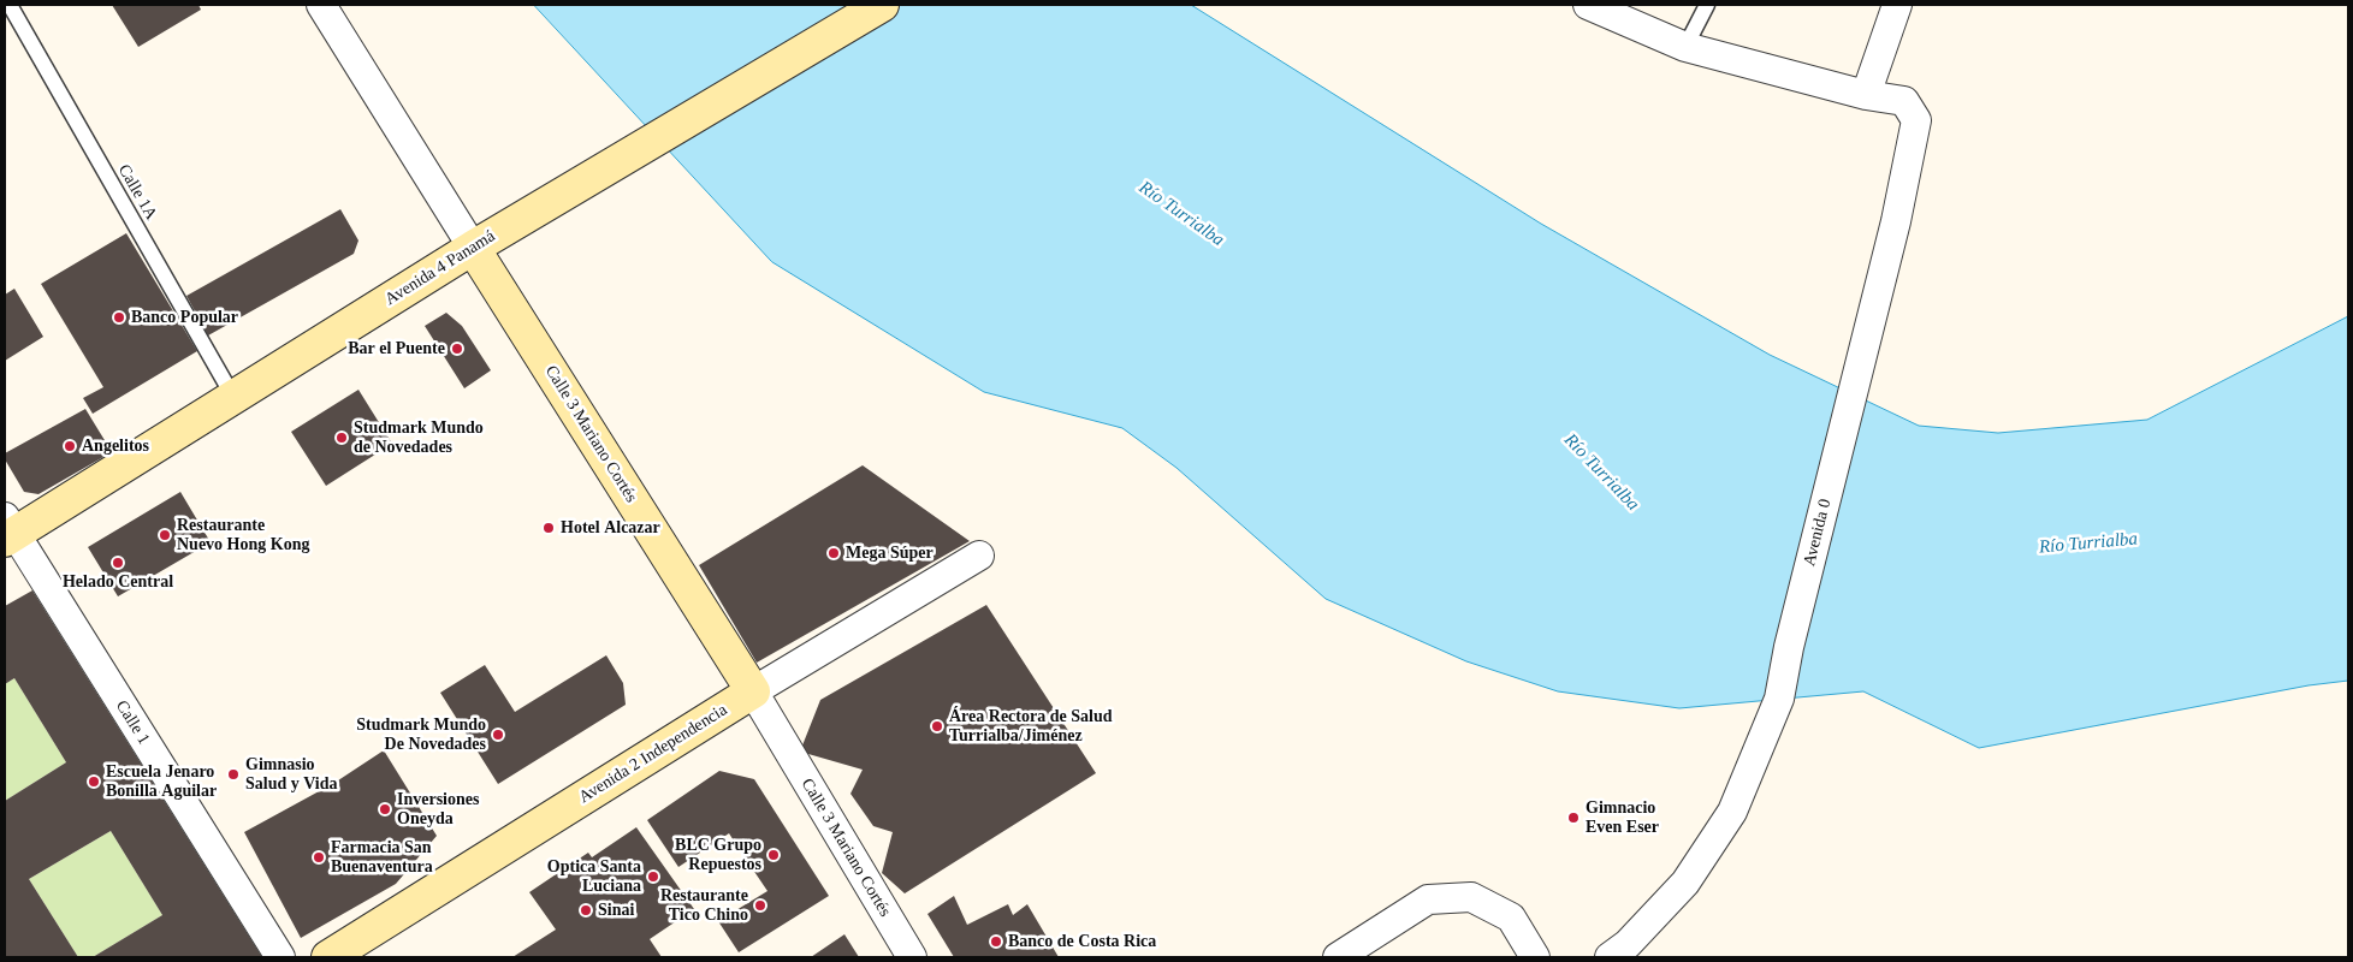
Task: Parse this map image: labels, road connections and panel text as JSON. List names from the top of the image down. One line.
{"streets":{"street":["Avenida 4 Panamá","Calle 3 Mariano Cortés","Avenida 0","Calle 1","Avenida 2 Independencia"],"lane":["Calle 1A"]},"crossings":[["Calle 1A","Avenida 4 Panamá"],["Avenida 4 Panamá","Calle 3 Mariano Cortés"],["Avenida 4 Panamá","Calle 1"],["Calle 3 Mariano Cortés","Avenida 2 Independencia"]],"water":["Río Turrialba"],"places":["Banco Popular","Bar el Puente","Studmark Mundo de Novedades","Angelitos","Hotel Alcazar","Restaurante Nuevo Hong Kong","Mega Súper","Helado Central","Área Rectora de Salud Turrialba/Jiménez","Studmark Mundo De Novedades","Gimnasio Salud y Vida","Escuela Jenaro Bonilla Aguilar","Inversiones Oneyda","Gimnacio Even Eser","BLC Grupo Repuestos","Farmacia San Buenaventura","Optica Santa Luciana","Restaurante Tico Chino","Sinai","Banco de Costa Rica"]}
